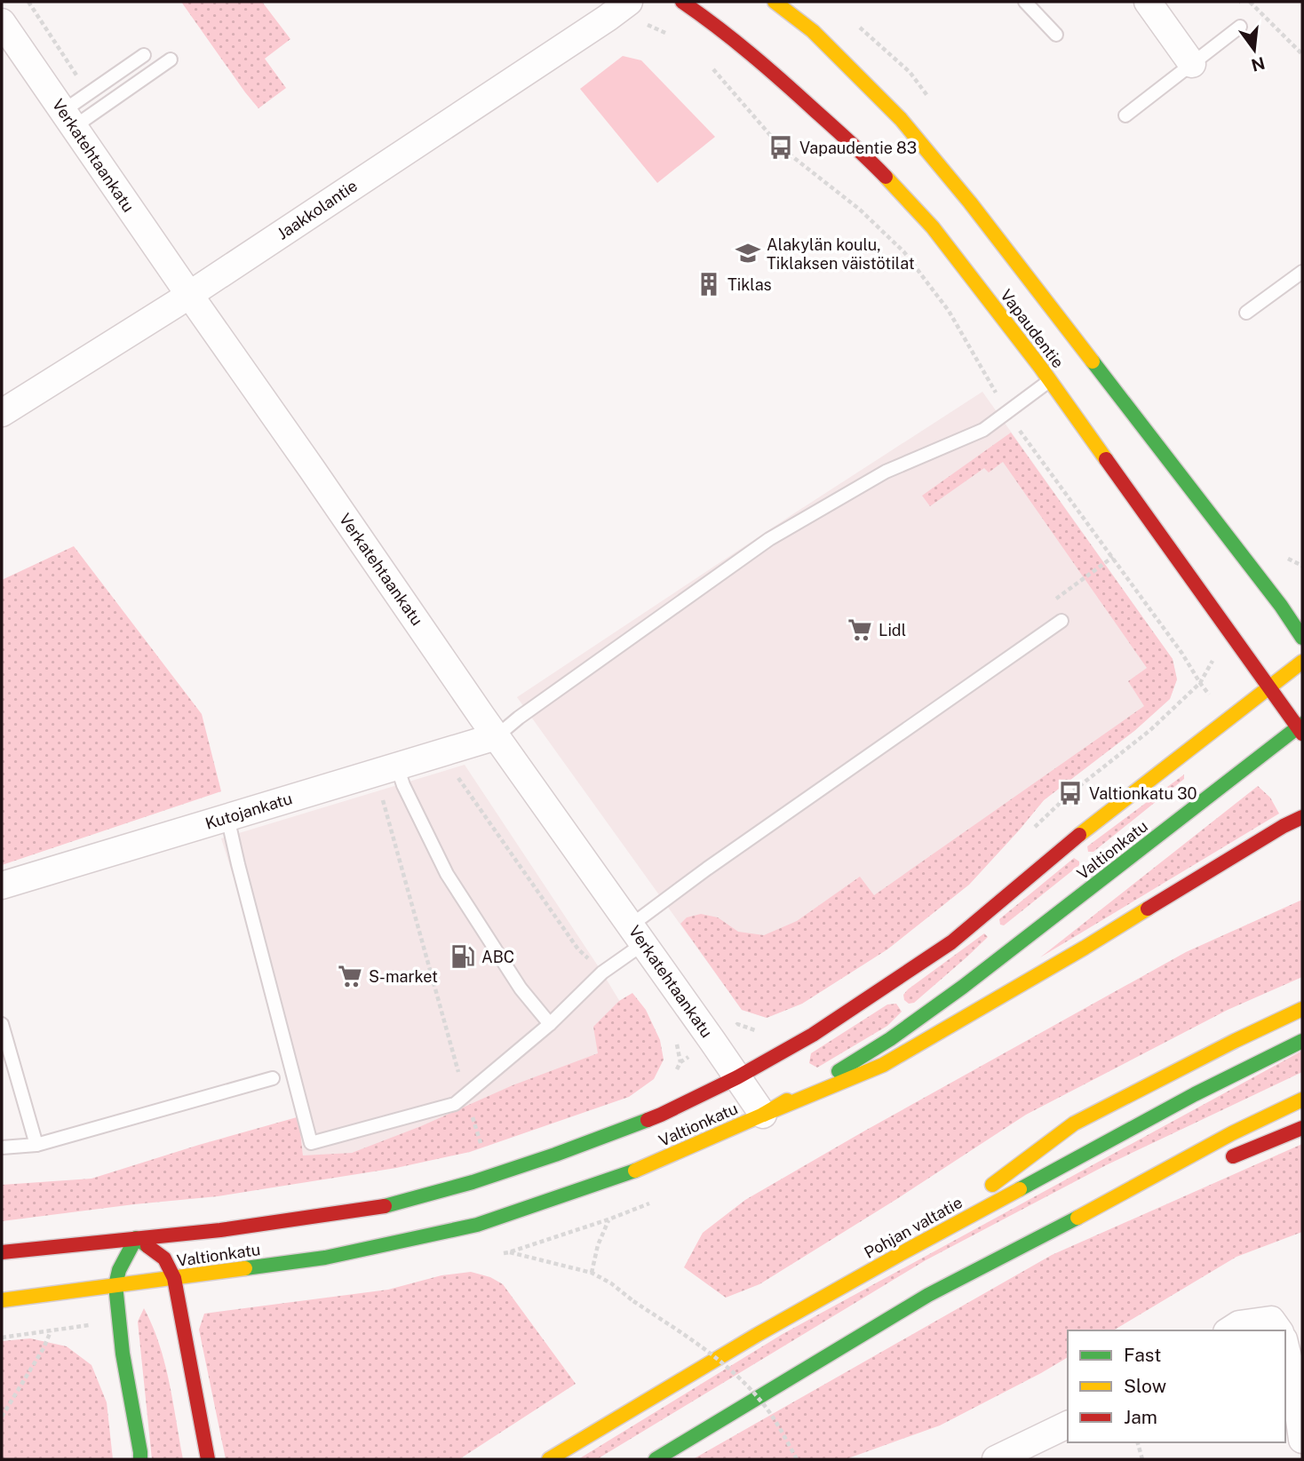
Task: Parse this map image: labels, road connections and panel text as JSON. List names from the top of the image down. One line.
{"streets":{"main road":["Vapaudentie","Valtionkatu","Pohjan valtatie"],"street":["Verkatehtaankatu","Jaakkolantie","Kutojankatu"]},"crossings":[["Verkatehtaankatu","Jaakkolantie"],["Verkatehtaankatu","Kutojankatu"],["Verkatehtaankatu","Valtionkatu"],["Vapaudentie","Valtionkatu"]],"places":{"bus stop":["Vapaudentie 83","Valtionkatu 30"],"school or university":["Alakylän koulu, Tiklaksen väistötilat"],"building":["Tiklas"],"supermarket":["Lidl","S-market"],"fuel station":["ABC"]},"legend":["Fast","Slow","Jam"],"north":"bottom"}
